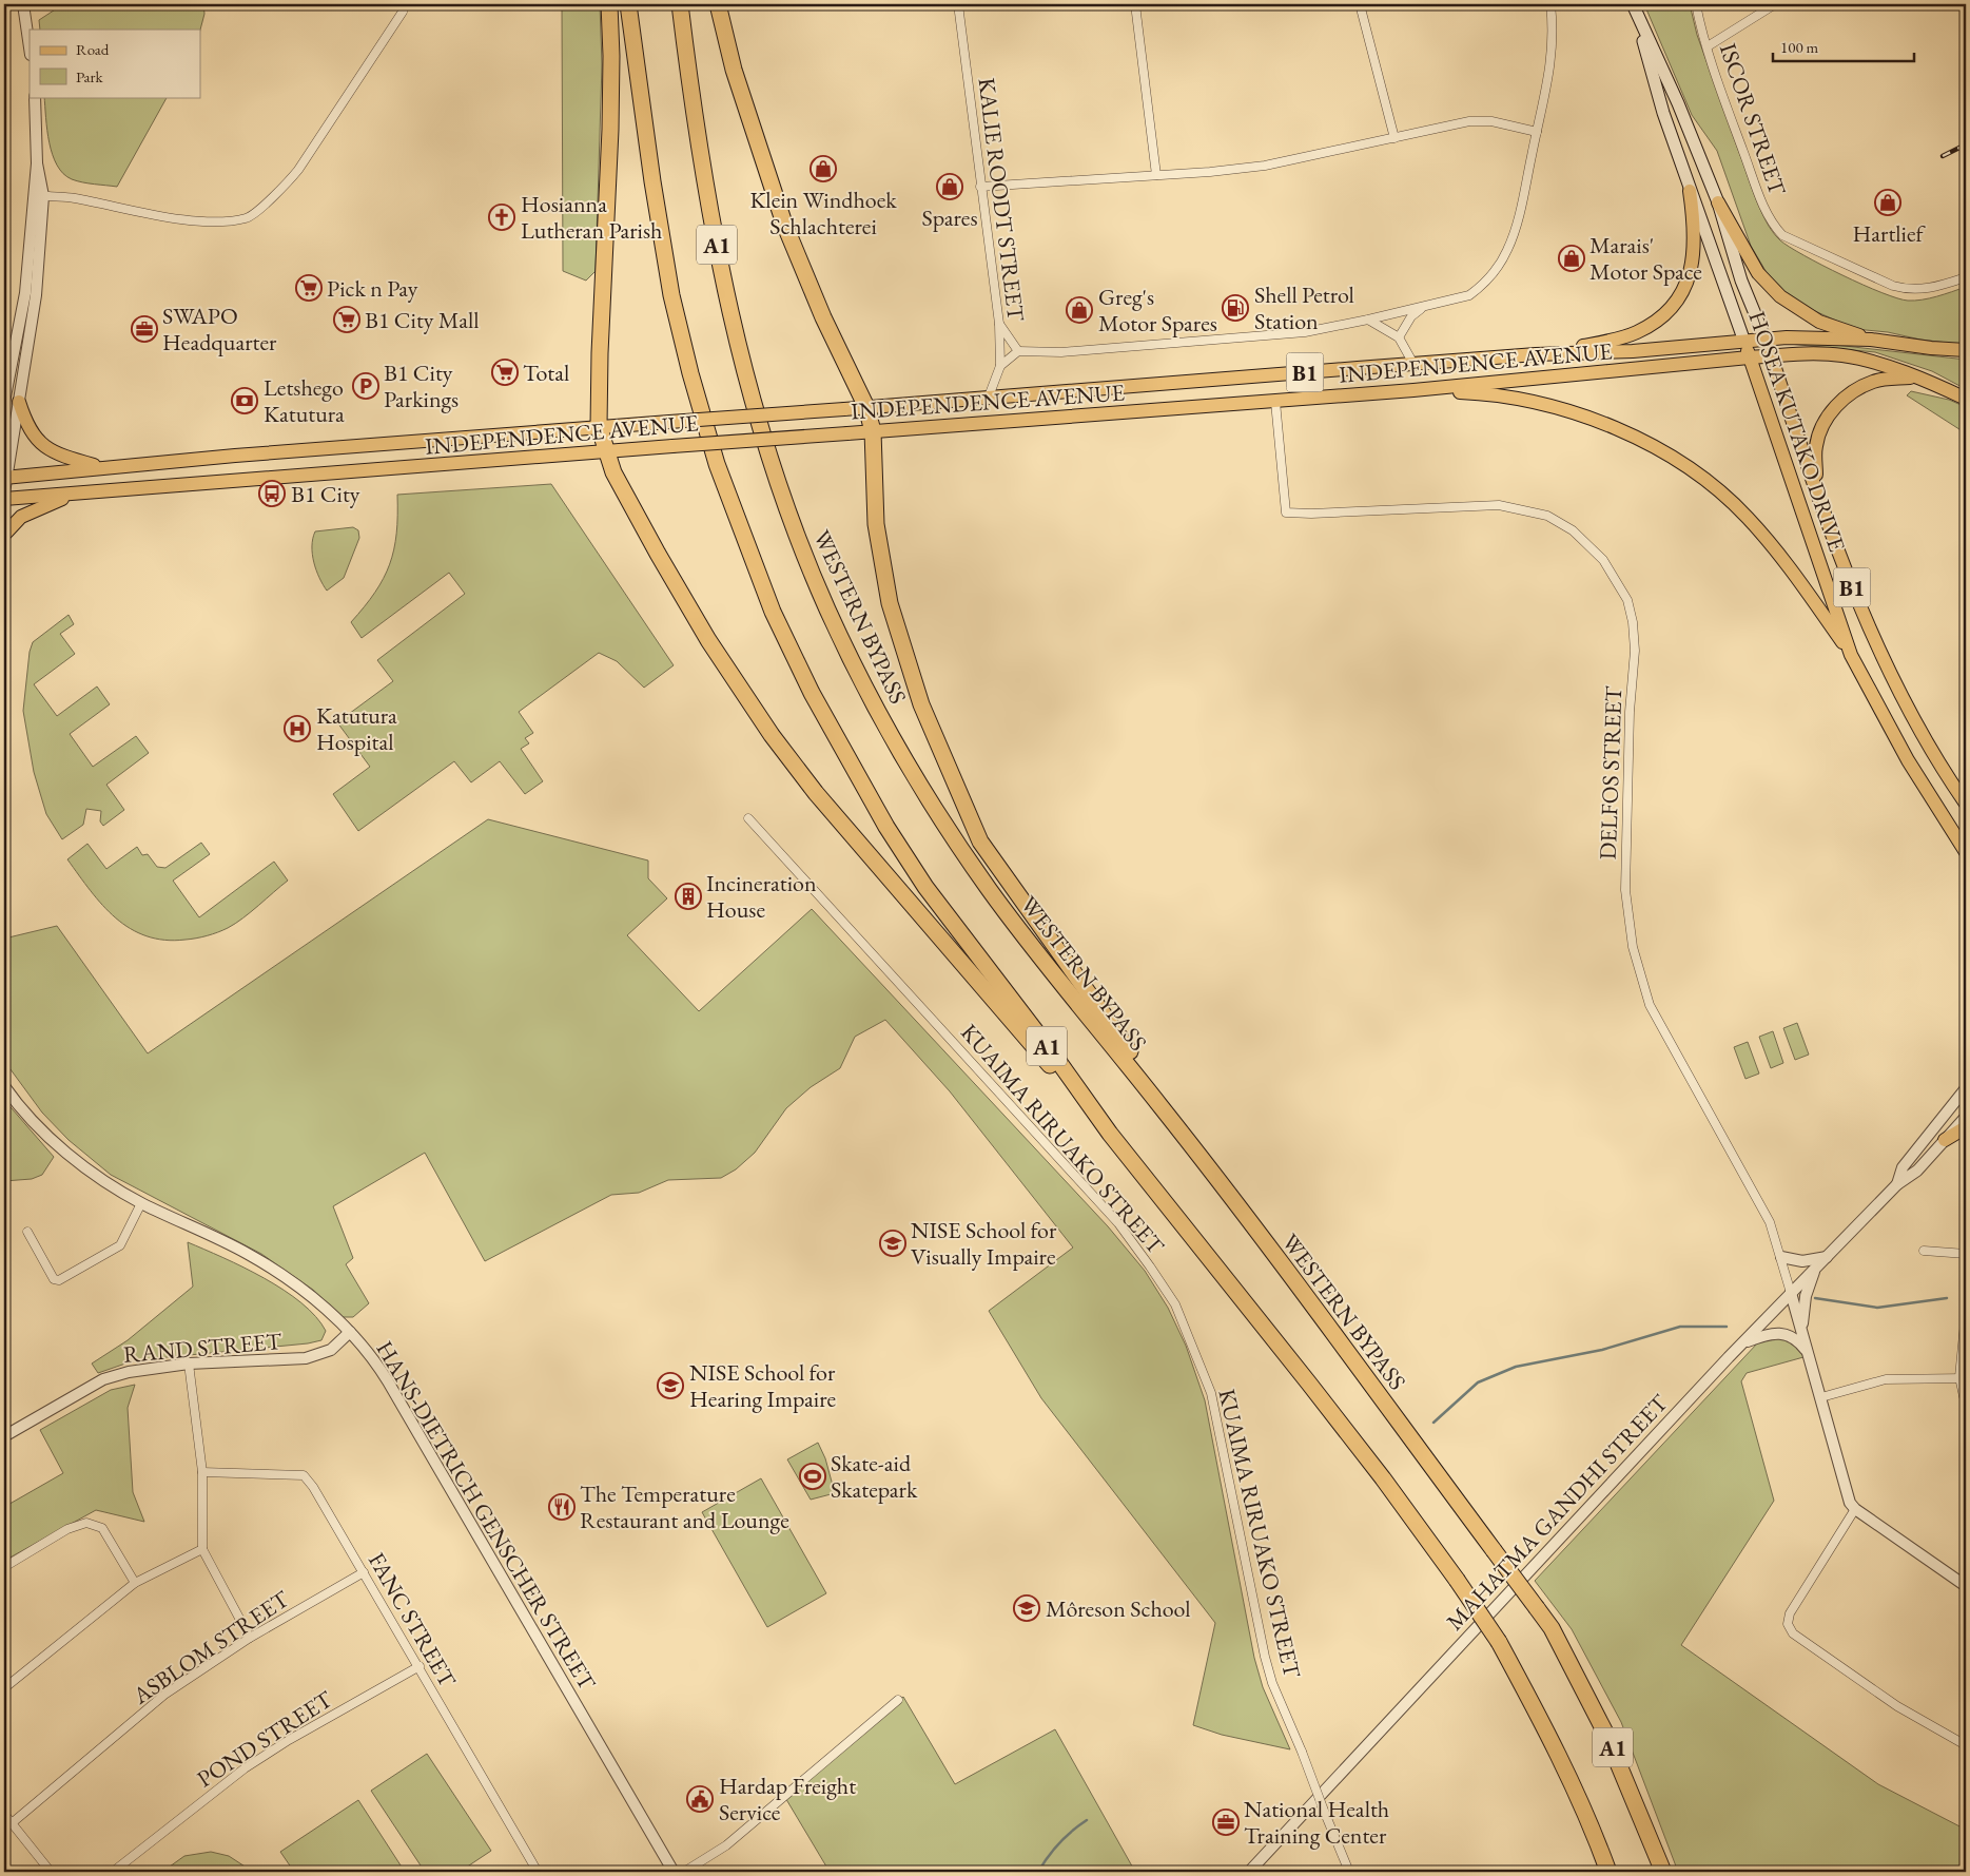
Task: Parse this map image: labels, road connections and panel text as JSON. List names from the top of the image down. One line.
{"streets":{"highway":["A1","WESTERN BYPASS"],"main road":["INDEPENDENCE AVENUE","B1","HOSEA KUTAKO DRIVE"],"street":["ISCOR STREET","KALIE ROODT STREET","DELFOS STREET","KUAIMA RIRUAKO STREET","RAND STREET","MAHATMA GANDHI STREET","HANS-DIETRICH GENSCHER STREET","FANC STREET","ASBLOM STREET","POND STREET"]},"crossings":[["KALIE ROODT STREET","INDEPENDENCE AVENUE"],["INDEPENDENCE AVENUE","B1"],["INDEPENDENCE AVENUE","HOSEA KUTAKO DRIVE"],["INDEPENDENCE AVENUE","DELFOS STREET"],["B1","HOSEA KUTAKO DRIVE"],["DELFOS STREET","MAHATMA GANDHI STREET"],["RAND STREET","HANS-DIETRICH GENSCHER STREET"],["FANC STREET","ASBLOM STREET"],["FANC STREET","POND STREET"]],"places":{"shop":["Klein Windhoek Schlachterei","Spares","Hartlief","Marais' Motor Space","Greg's Motor Spares"],"church":["Hosianna Lutheran Parish"],"supermarket":["Pick n Pay","B1 City Mall","Total"],"fuel station":["Shell Petrol Station"],"office":["SWAPO Headquarter","National Health Training Center"],"parking":["B1 City Parkings"],"bank":["Letshego Katutura"],"bus stop":["B1 City"],"hospital":["Katutura Hospital"],"building":["Incineration House"],"school or university":["NISE School for Visually Impaire","NISE School for Hearing Impaire","Môreson School"],"sports":["Skate-aid Skatepark"],"restaurant":["The Temperature Restaurant and Lounge"],"public building":["Hardap Freight Service"]},"legend":["Road","Park"],"scale_bar":"100 m"}
